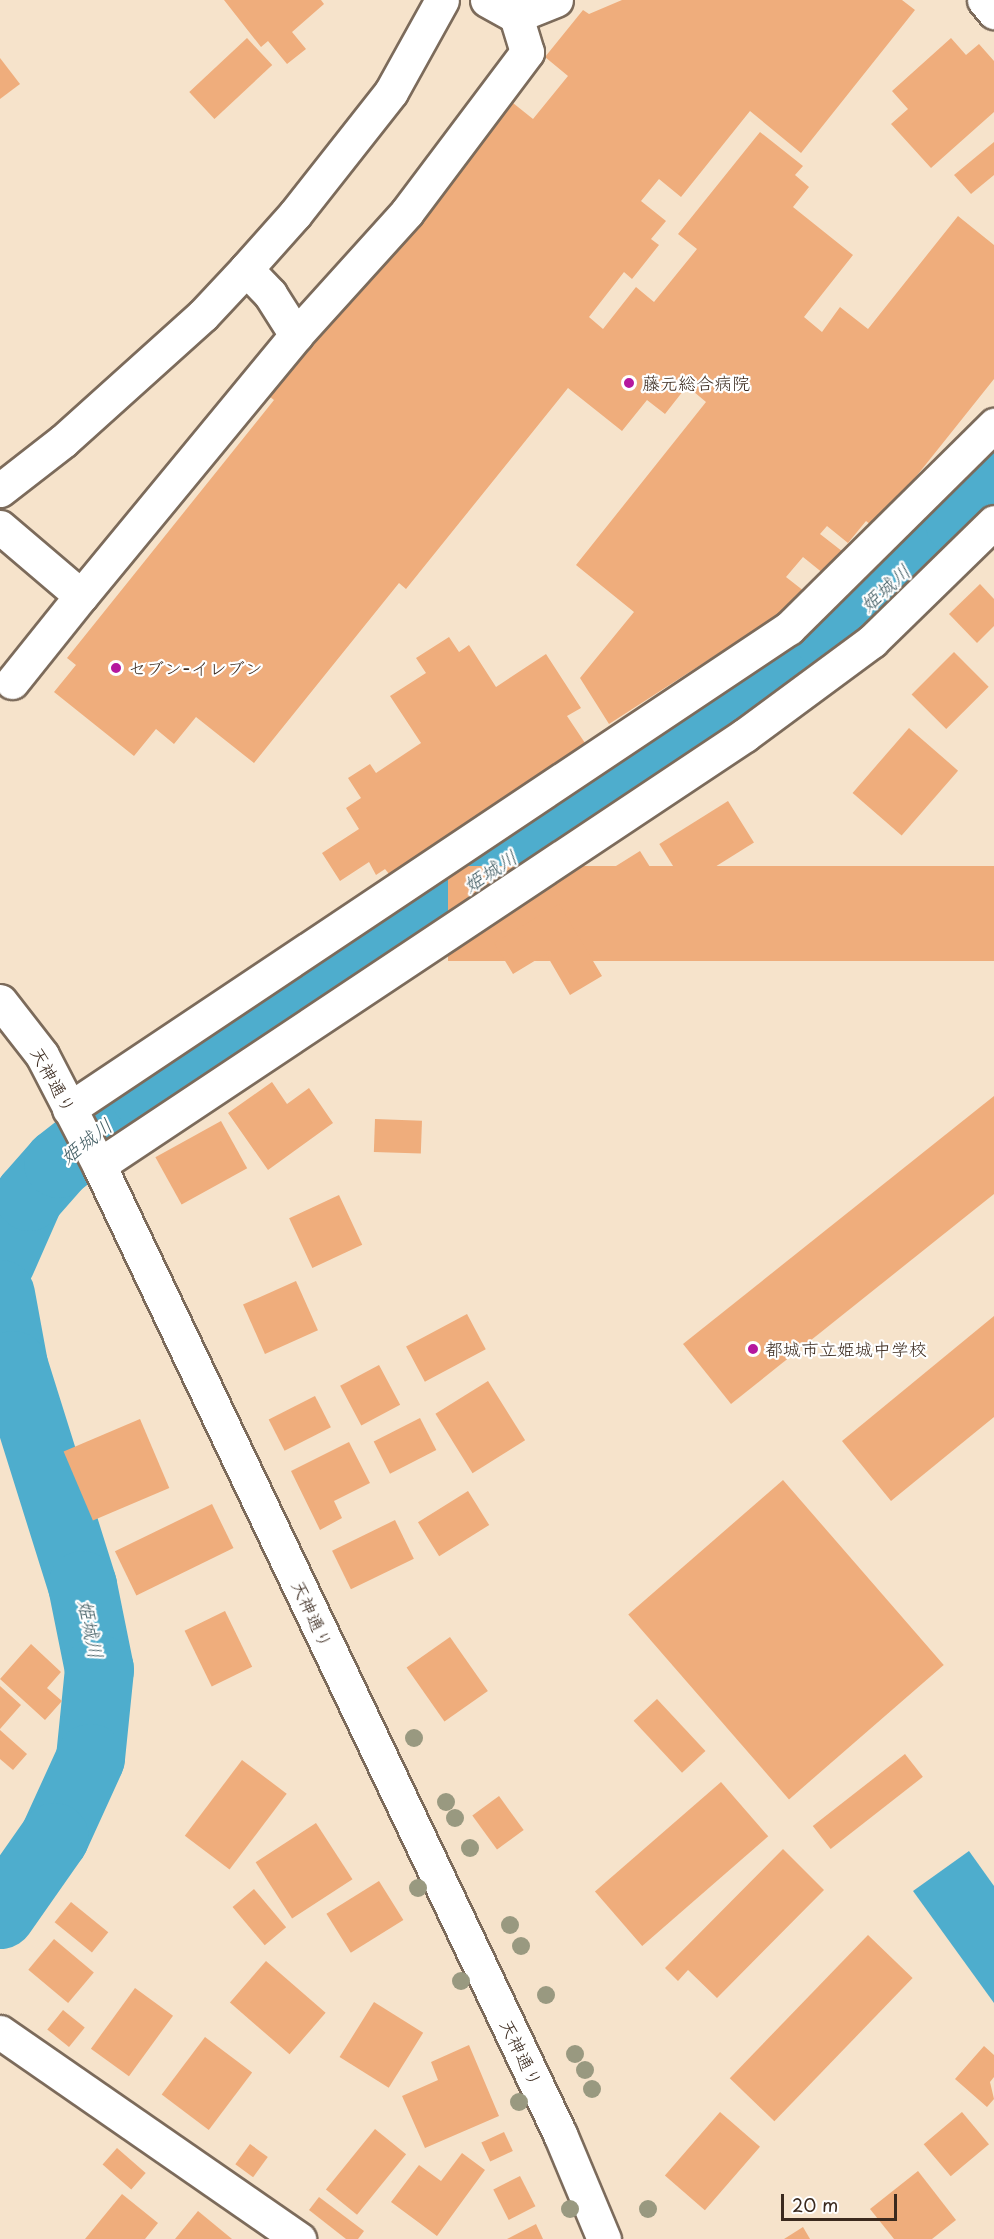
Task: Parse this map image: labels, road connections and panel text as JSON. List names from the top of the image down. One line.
{"streets":{"street":["天神通り"]},"water":["姫城川"],"places":["藤元総合病院","セブン-イレブン","都城市立姫城中学校"],"scale_bar":"20 m"}
